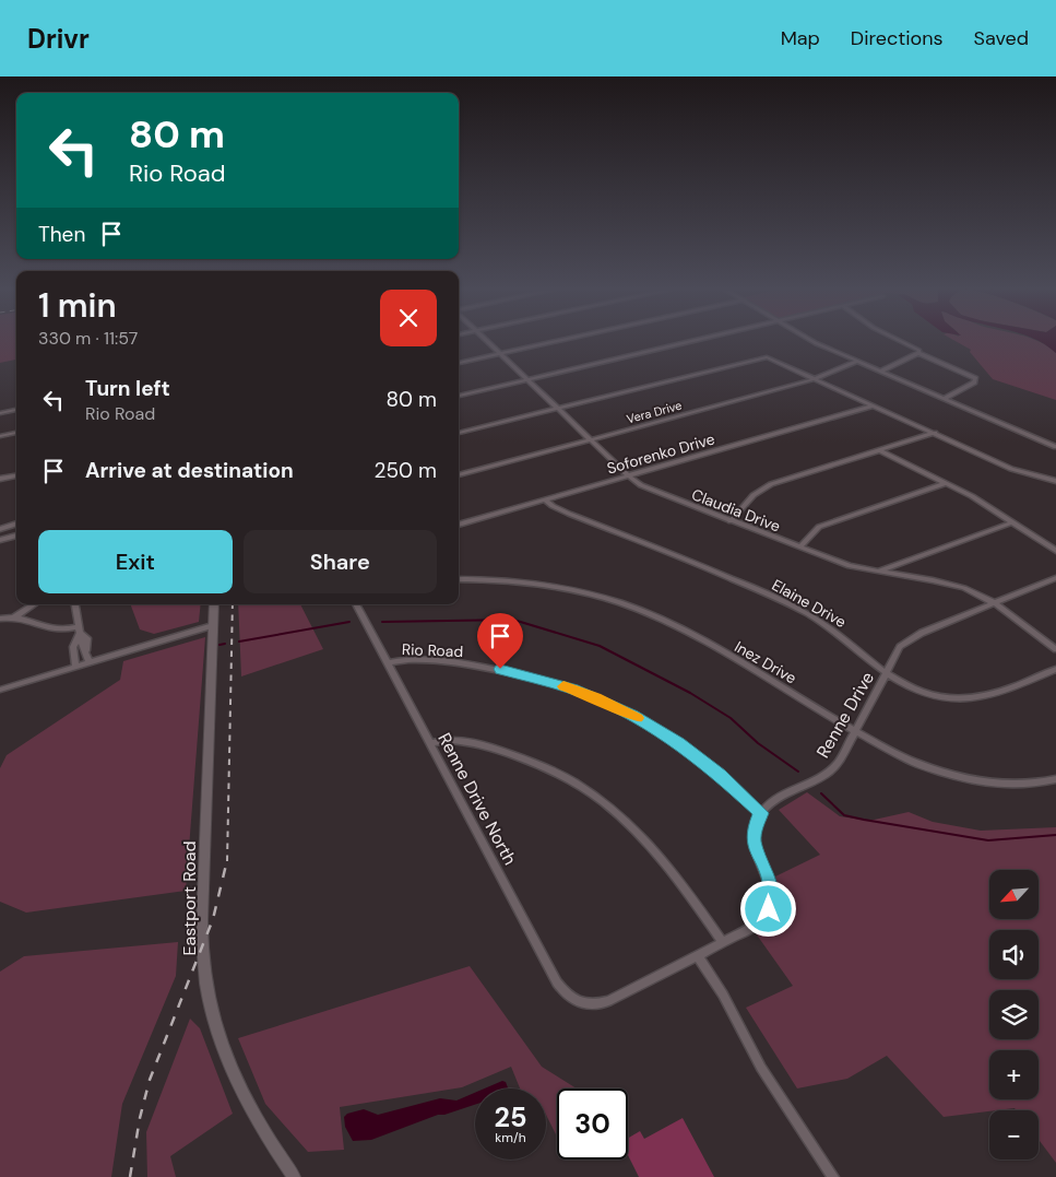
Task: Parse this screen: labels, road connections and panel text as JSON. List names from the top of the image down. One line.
{"streets":{"street":["Vera Drive","Soforenko Drive","Claudia Drive","Elaine Drive","Rio Road","Inez Drive","Renne Drive","Renne Drive North","Eastport Road"]},"crossings":[["Vera Drive","Claudia Drive"],["Soforenko Drive","Claudia Drive"],["Soforenko Drive","Elaine Drive"],["Claudia Drive","Renne Drive"],["Elaine Drive","Renne Drive"],["Rio Road","Renne Drive"],["Rio Road","Renne Drive North"],["Inez Drive","Renne Drive"]],"north":"bottom left","page":{"header":"Drivr","nav":["Map","Directions","Saved"],"turn":["80 m","Rio Road"],"then":"Then","heading":["1 min","330 m · 11:57"],"list":[{"name":"Turn left","note":"Rio Road","value":"80 m"},{"name":"Arrive at destination","value":"250 m"}],"buttons":["Exit","Share"],"map_buttons":["+","−"],"speed":"25 km/h","limit":"30"}}
